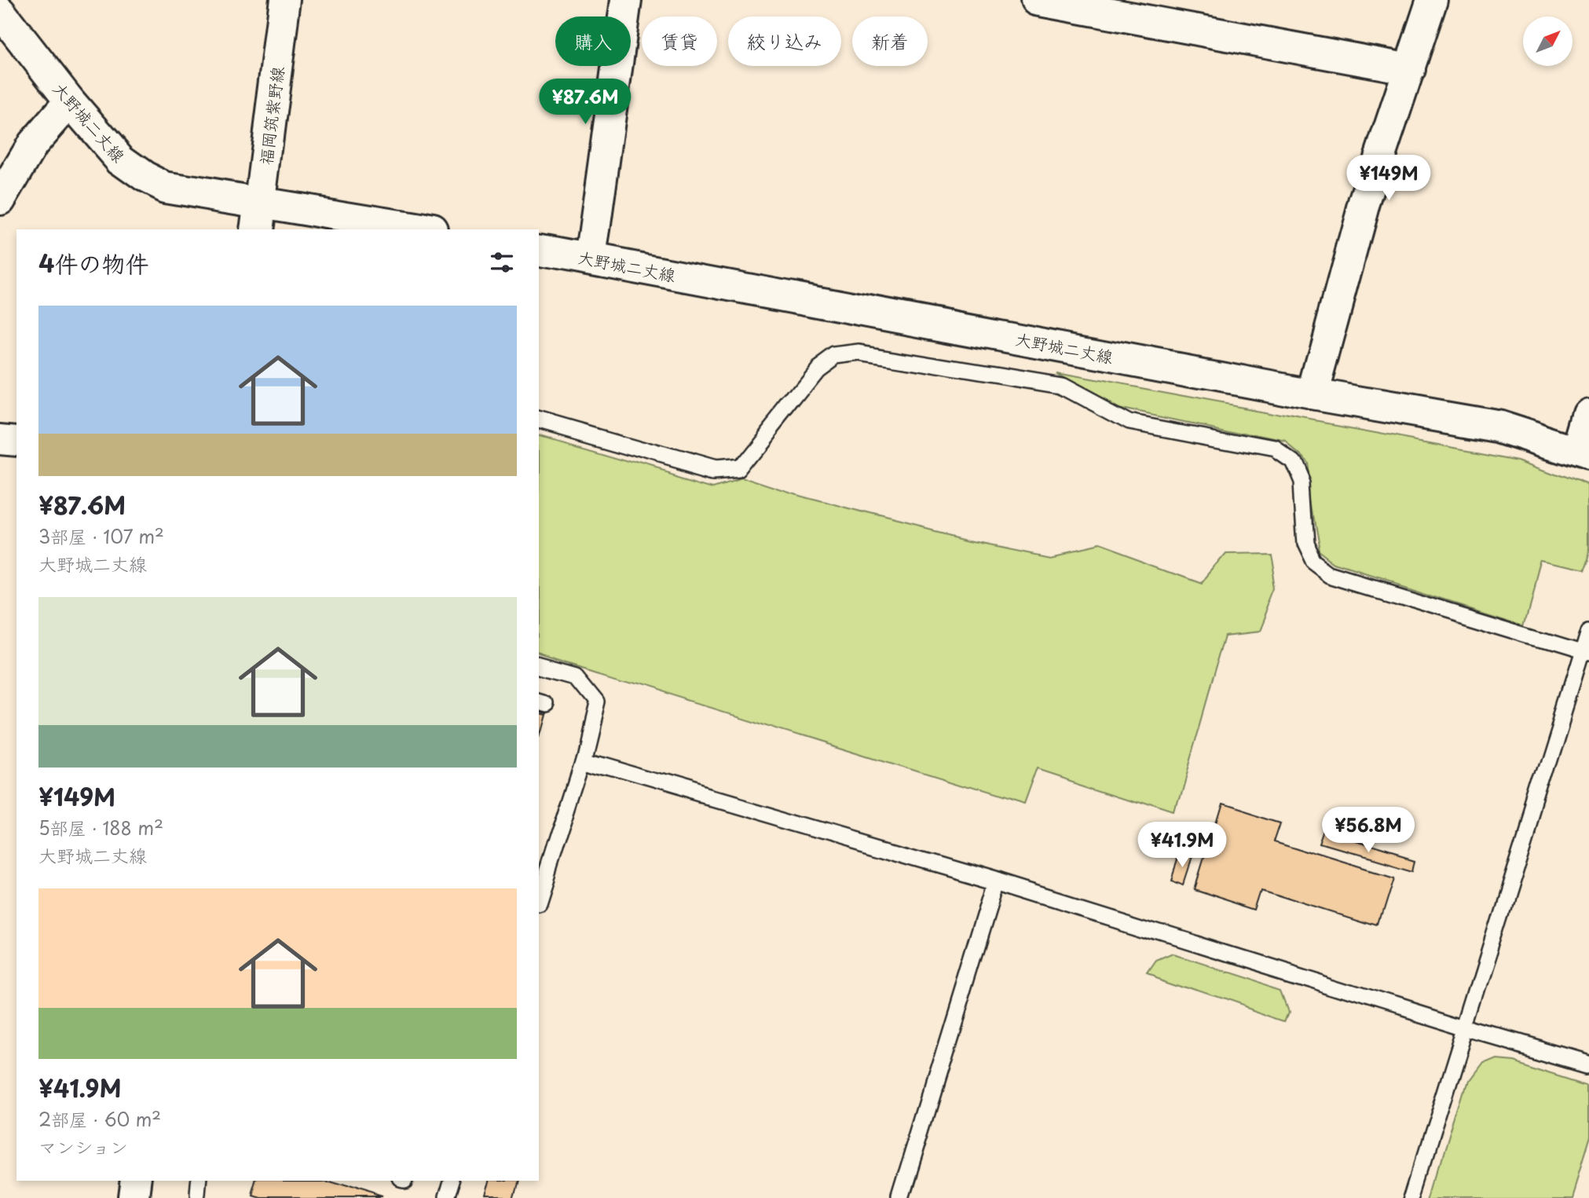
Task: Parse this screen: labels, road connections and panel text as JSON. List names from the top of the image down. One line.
{"streets":{"main road":["福岡筑紫野線","大野城二丈線"]},"crossings":[["福岡筑紫野線","大野城二丈線"]],"north":"top right","page":{"chip":["購入","賃貸","絞り込み","新着"],"price":["¥87.6M","¥149M","¥56.8M","¥41.9M"],"heading":"4件の物件","list":[{"name":"¥87.6M","note":"3部屋 · 107 m² · 大野城二丈線"},{"name":"¥149M","note":"5部屋 · 188 m² · 大野城二丈線"},{"name":"¥41.9M","note":"2部屋 · 60 m² · マンション"}]}}
